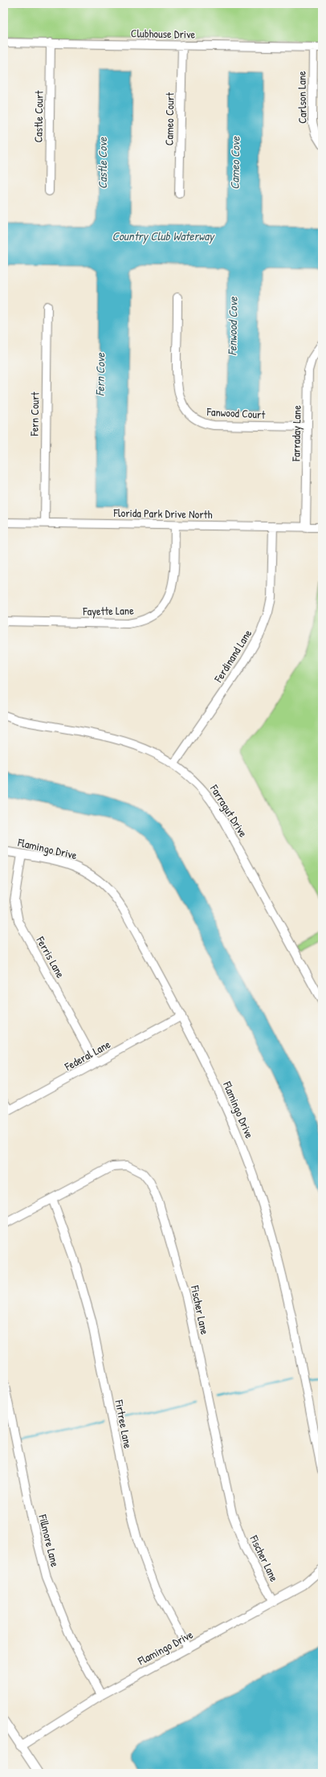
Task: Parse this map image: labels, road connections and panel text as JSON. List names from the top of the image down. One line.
{"streets":{"street":["Clubhouse Drive","Carlson Lane","Castle Court","Cameo Court","Fanwood Court","Fern Court","Farraday Lane","Florida Park Drive North","Fayette Lane","Ferdinand Lane","Farragut Drive","Flamingo Drive","Ferris Lane","Federal Lane","Fischer Lane","Firtree Lane","Fillmore Lane"]},"crossings":[["Clubhouse Drive","Carlson Lane"],["Clubhouse Drive","Castle Court"],["Clubhouse Drive","Cameo Court"],["Fanwood Court","Farraday Lane"],["Fern Court","Florida Park Drive North"],["Farraday Lane","Florida Park Drive North"],["Florida Park Drive North","Fayette Lane"],["Florida Park Drive North","Ferdinand Lane"],["Ferdinand Lane","Farragut Drive"],["Flamingo Drive","Ferris Lane"],["Flamingo Drive","Federal Lane"],["Flamingo Drive","Fischer Lane"],["Flamingo Drive","Firtree Lane"],["Flamingo Drive","Fillmore Lane"],["Ferris Lane","Federal Lane"],["Fischer Lane","Firtree Lane"]],"water":["Castle Cove","Cameo Cove","Country Club Waterway","Fenwood Cove","Fern Cove"]}
